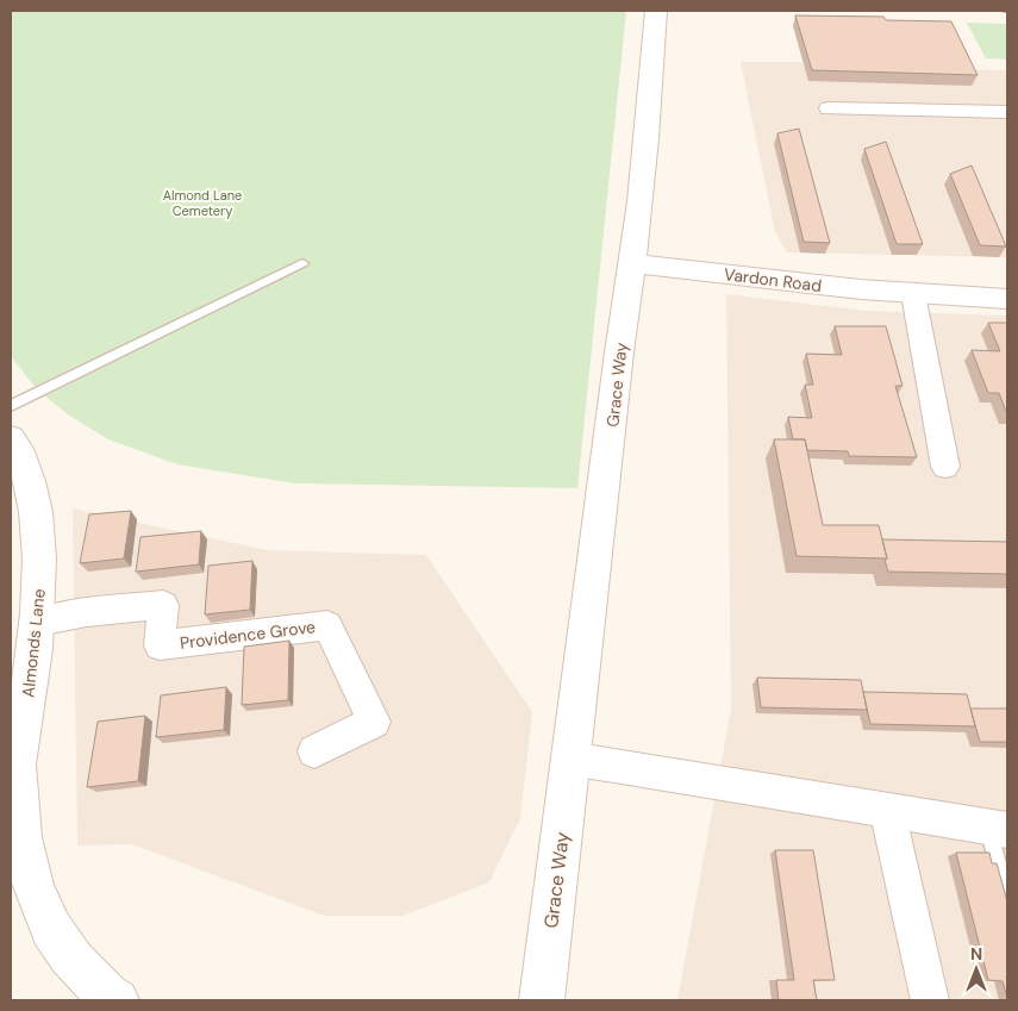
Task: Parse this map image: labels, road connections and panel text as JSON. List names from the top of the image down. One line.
{"streets":{"street":["Vardon Road","Grace Way","Providence Grove","Almonds Lane"]},"crossings":[["Vardon Road","Grace Way"],["Providence Grove","Almonds Lane"]],"parks":["Almond Lane Cemetery"],"north":"top"}
